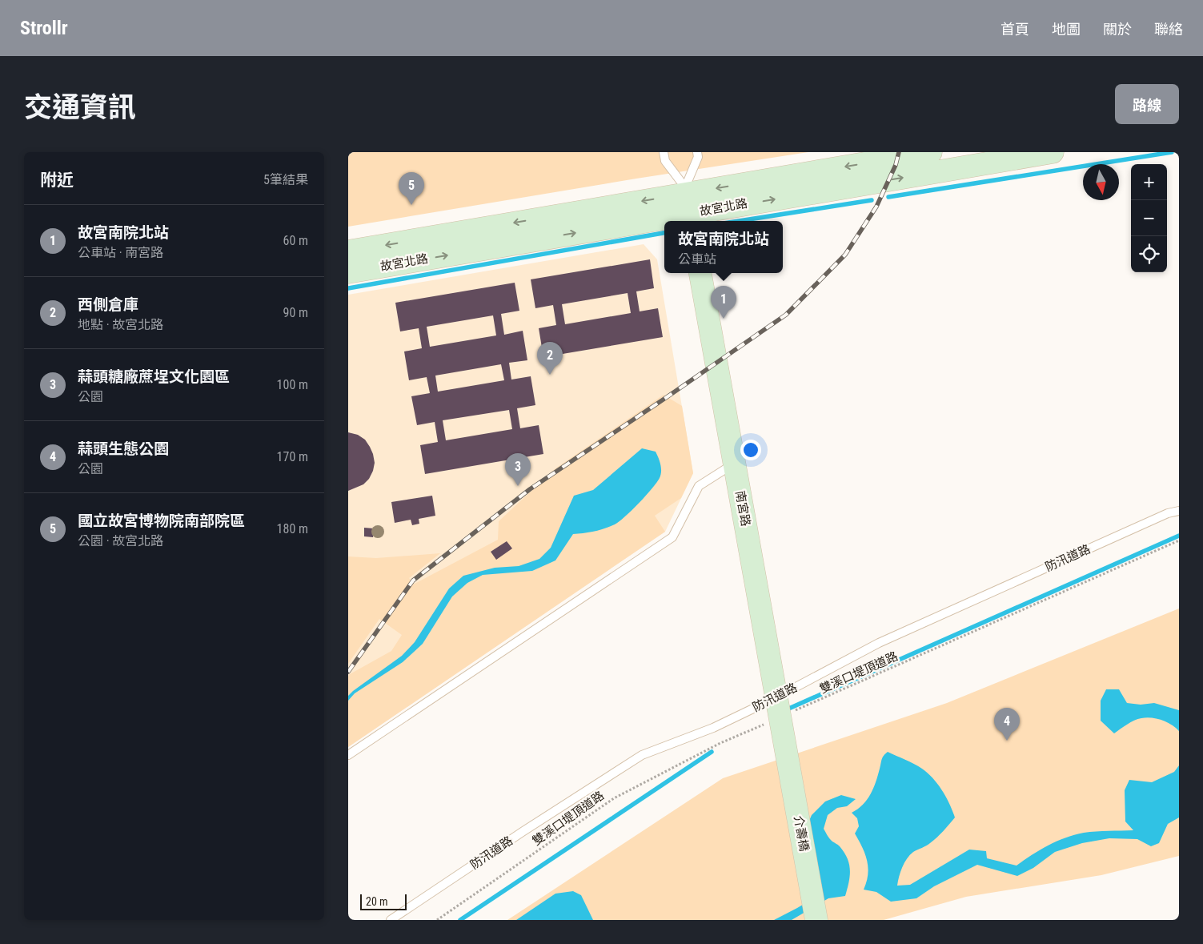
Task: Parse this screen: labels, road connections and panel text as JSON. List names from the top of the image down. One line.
{"streets":{"street":["故宮北路","南宮路","介壽橋"],"lane":["防汛道路"],"path":["雙溪口堤頂道路"]},"crossings":[["南宮路","防汛道路"],["南宮路","雙溪口堤頂道路"],["南宮路","介壽橋"],["防汛道路","雙溪口堤頂道路"]],"scale_bar":"20 m","north":"bottom","page":{"header":"Strollr","nav":["首頁","地圖","關於","聯絡"],"title":"交通資訊","buttons":"路線","heading":["附近","5筆結果"],"map_buttons":["+","−"],"pins":["5","1","2","3","4"],"list":[{"mark":"1","name":"故宮南院北站","note":"公車站 · 南宮路","value":"60 m"},{"mark":"2","name":"西側倉庫","note":"地點 · 故宮北路","value":"90 m"},{"mark":"3","name":"蒜頭糖廠蔗埕文化園區","note":"公園","value":"100 m"},{"mark":"4","name":"蒜頭生態公園","note":"公園","value":"170 m"},{"mark":"5","name":"國立故宮博物院南部院區","note":"公園 · 故宮北路","value":"180 m"}],"popup":["故宮南院北站","公車站"],"scale":"20 m"}}
